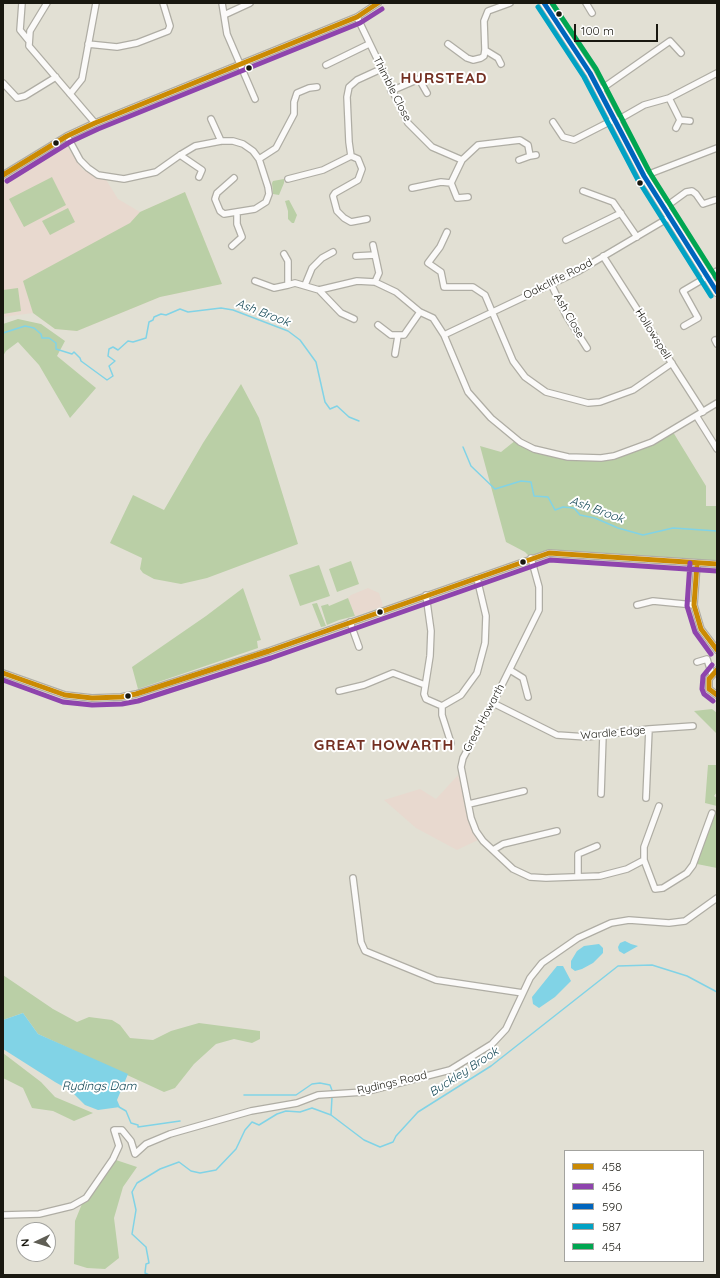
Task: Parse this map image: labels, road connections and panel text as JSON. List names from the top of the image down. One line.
{"streets":{"street":["Thimble Close","Oakcliffe Road","Ash Close","Hollowspell","Great Howarth","Wardle Edge","Rydings Road"]},"crossings":[["Oakcliffe Road","Ash Close"],["Oakcliffe Road","Hollowspell"],["Great Howarth","Wardle Edge"]],"districts":["HURSTEAD","GREAT HOWARTH"],"water":["Ash Brook","Buckley Brook","Rydings Dam"],"lines":["transit line 458","transit line 590","transit line 454","transit line 587","transit line 456"],"legend":["458","456","590","587","454"],"scale_bar":"100 m","north":"left"}
